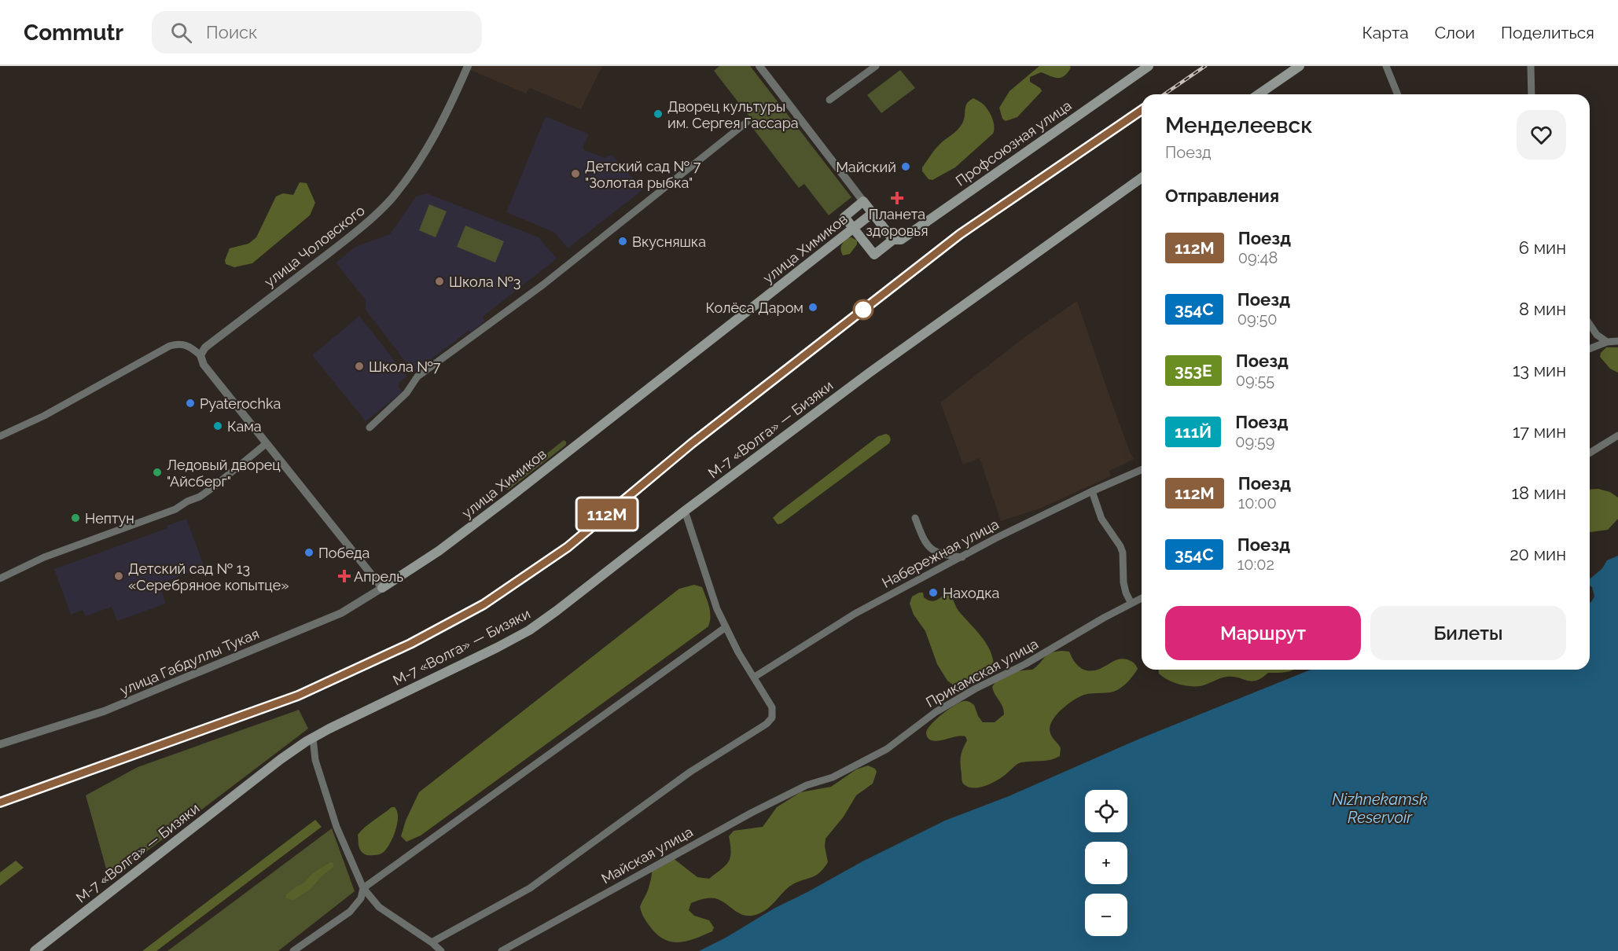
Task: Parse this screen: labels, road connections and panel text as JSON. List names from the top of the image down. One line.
{"streets":{"main road":["Профсоюзная улица","улица Химиков","М-7 «Волга» — Бизяки"],"street":["улица Чоловского","Набережная улица","улица Габдуллы Тукая","Прикамская улица","Майская улица"]},"crossings":[["Профсоюзная улица","улица Химиков"],["улица Химиков","улица Габдуллы Тукая"],["Прикамская улица","Майская улица"]],"water":["Nizhnekamsk Reservoir"],"places":{"other":["Дворец культуры им. Сергея Гассара","Майский","Детский сад № 7 \"Золотая рыбка\"","Вкусняшка","Школа №3","Колёса Даром","Школа №7","Pyaterochka","Кама","Ледовый дворец \"Айсберг\"","Нептун","Победа","Детский сад № 13 «Серебряное копытце»","Находка"],"health":["Планета здоровья","Апрель"]},"page":{"header":"Commutr","search":"Поиск","nav":["Карта","Слои","Поделиться"],"on_map":"112М","heading":[["Менделеевск","Поезд"],"Отправления"],"list":[{"mark":"112М","name":"Поезд","note":"09:48","value":"6 мин"},{"mark":"354С","name":"Поезд","note":"09:50","value":"8 мин"},{"mark":"353Е","name":"Поезд","note":"09:55","value":"13 мин"},{"mark":"111Й","name":"Поезд","note":"09:59","value":"17 мин"},{"mark":"112М","name":"Поезд","note":"10:00","value":"18 мин"},{"mark":"354С","name":"Поезд","note":"10:02","value":"20 мин"}],"buttons":["Маршрут","Билеты"],"map_buttons":["+","−"]}}
